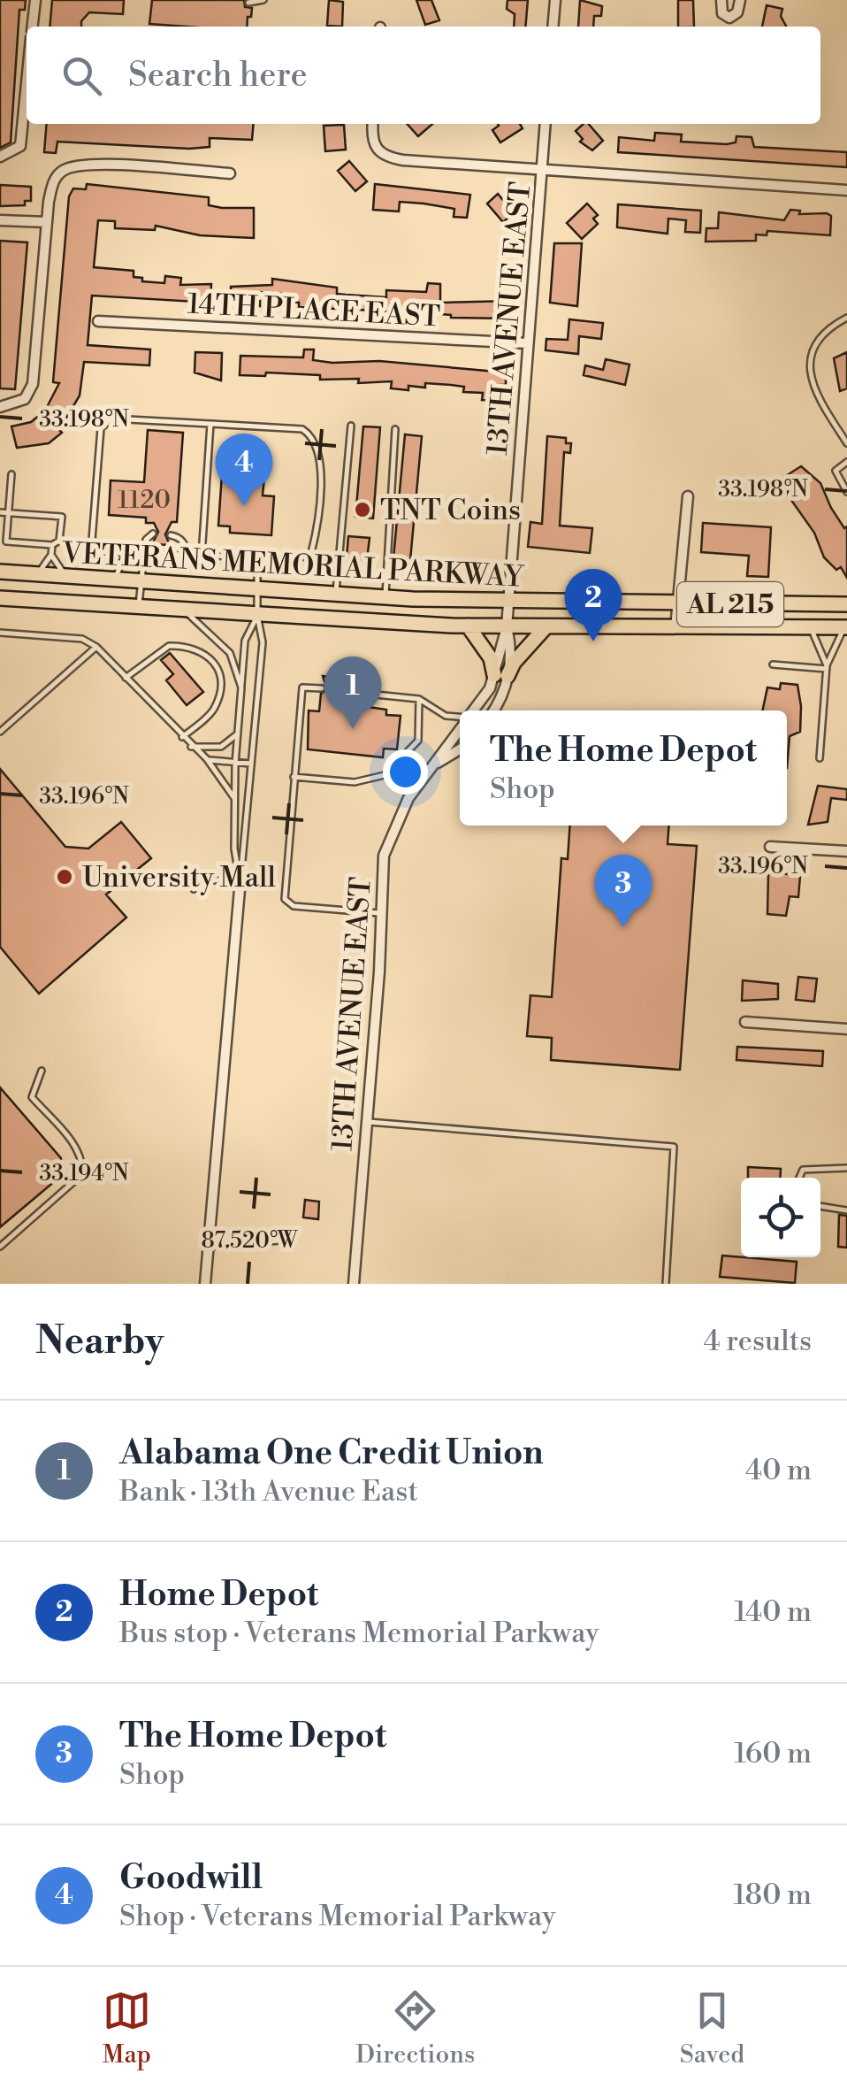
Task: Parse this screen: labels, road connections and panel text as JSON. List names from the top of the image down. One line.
{"streets":{"main road":["VETERANS MEMORIAL PARKWAY","AL 215"],"street":["14TH PLACE EAST","13TH AVENUE EAST"]},"crossings":[["14TH PLACE EAST","13TH AVENUE EAST"],["13TH AVENUE EAST","VETERANS MEMORIAL PARKWAY"]],"places":["TNT Coins","University Mall"],"house_numbers":["1120"],"page":{"search":"Search here","pins":["4","2","1","3"],"popup":["The Home Depot","Shop"],"heading":["Nearby","4 results"],"list":[{"mark":"1","name":"Alabama One Credit Union","note":"Bank · 13th Avenue East","value":"40 m"},{"mark":"2","name":"Home Depot","note":"Bus stop · Veterans Memorial Parkway","value":"140 m"},{"mark":"3","name":"The Home Depot","note":"Shop","value":"160 m"},{"mark":"4","name":"Goodwill","note":"Shop · Veterans Memorial Parkway","value":"180 m"}],"nav":["Map","Directions","Saved"]},"coordinates":["33.198°N","33.196°N","33.194°N","87.520°W"]}
